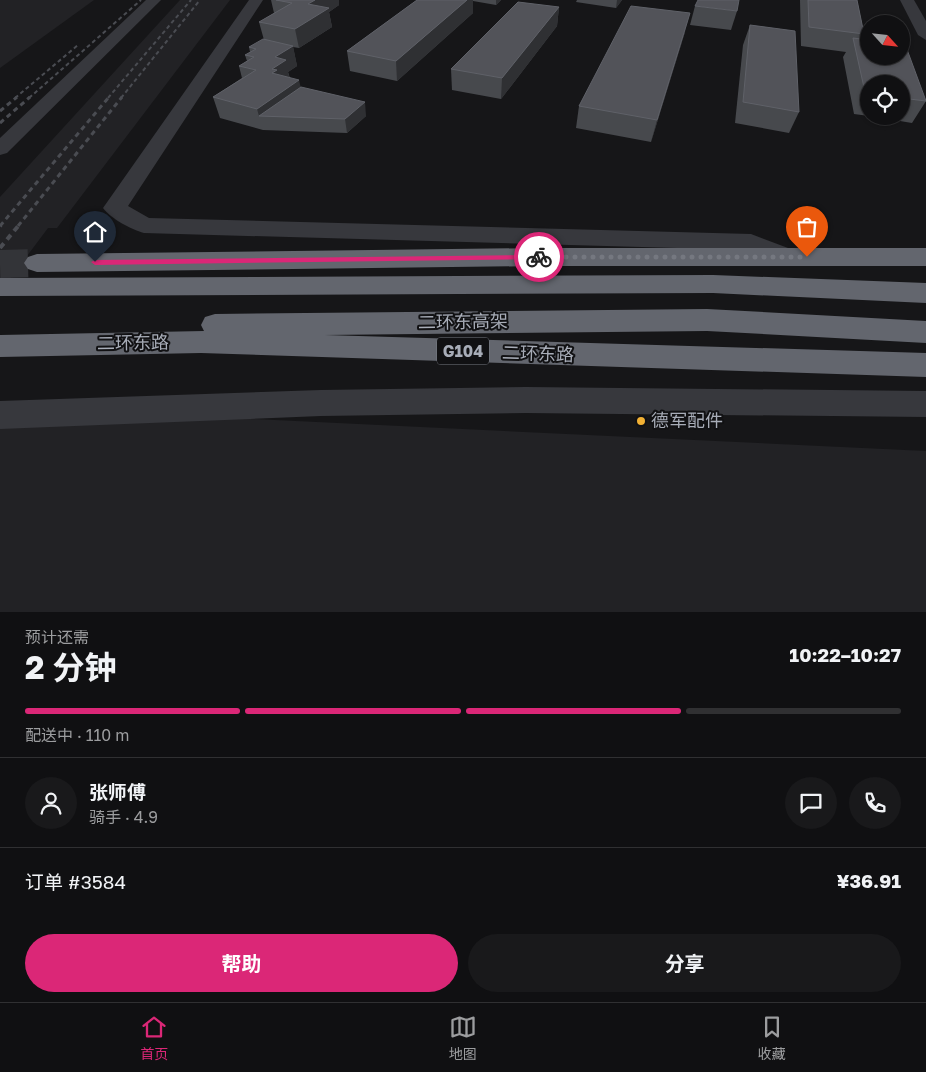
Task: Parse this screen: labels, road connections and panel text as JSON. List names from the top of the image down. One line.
{"streets":{"highway":["二环东高架","二环东路","G104"]},"places":["德军配件"],"north":"bottom right","page":{"heading":["2 分钟","预计还需","10:22–10:27"],"panel":["张师傅","骑手 · 4.9","订单 #3584","¥36.91"],"bar":"配送中 · 110 m","buttons":["帮助","分享"],"tabs":["首页","地图","收藏"]}}
